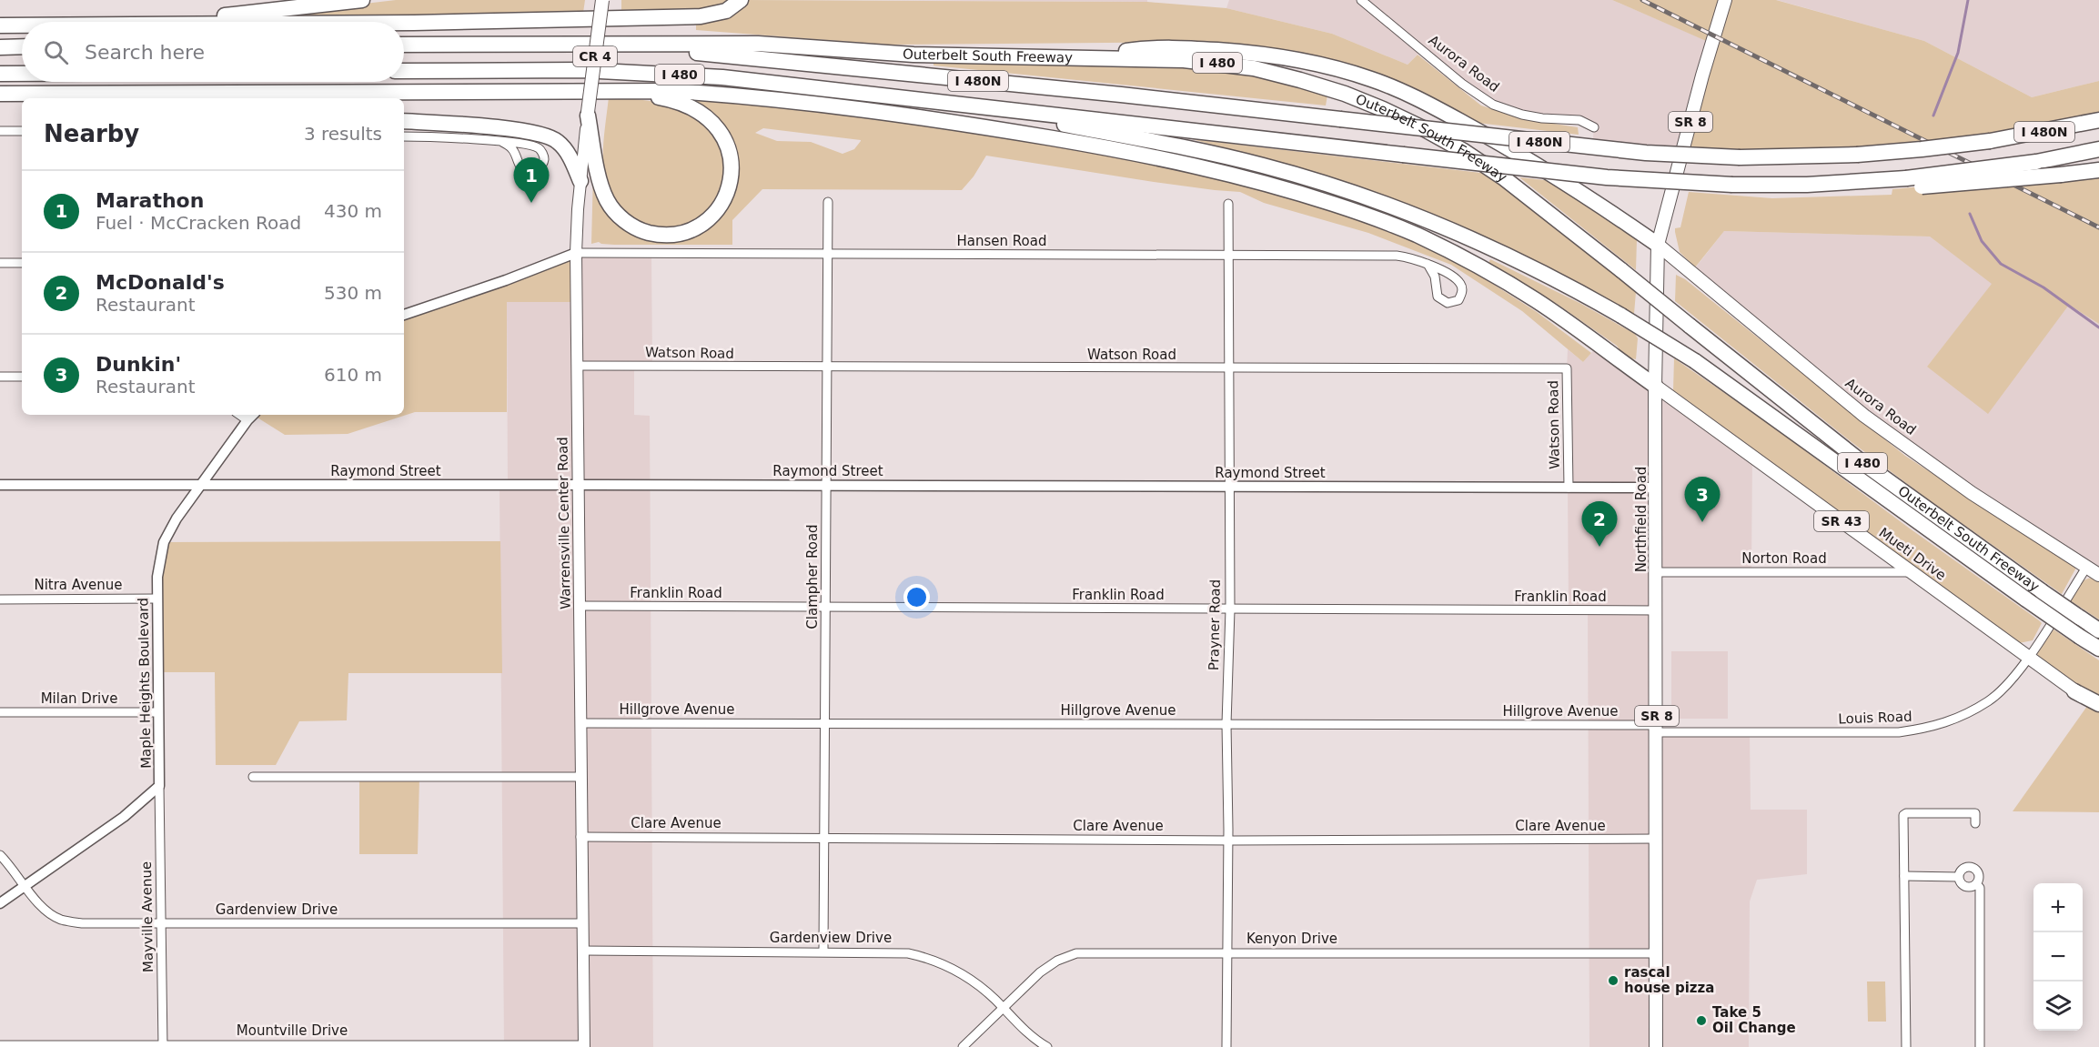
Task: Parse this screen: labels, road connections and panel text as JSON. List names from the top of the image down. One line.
{"streets":{"highway":["Outerbelt South Freeway","I 480","I 480N"],"main road":["CR 4","Aurora Road","SR 8","Northfield Road","SR 43","Warrensville Center Road","Mueti Drive"],"street":["Hansen Road","Watson Road","Raymond Street","Norton Road","Clampher Road","Nitra Avenue","Franklin Road","Prayner Road","Maple Heights Boulevard","Milan Drive","Hillgrove Avenue","Louis Road","Clare Avenue","Gardenview Drive","Mayville Avenue","Kenyon Drive","Mountville Drive"]},"crossings":[["Outerbelt South Freeway","I 480N"],["Aurora Road","Northfield Road"],["Aurora Road","Louis Road"],["Hansen Road","Warrensville Center Road"],["Hansen Road","Clampher Road"],["Hansen Road","Prayner Road"],["Watson Road","Raymond Street"],["Watson Road","Warrensville Center Road"],["Watson Road","Clampher Road"],["Watson Road","Prayner Road"],["Raymond Street","Northfield Road"],["Raymond Street","Warrensville Center Road"],["Raymond Street","Clampher Road"],["Raymond Street","Prayner Road"],["Raymond Street","Maple Heights Boulevard"],["Northfield Road","Mueti Drive"],["Northfield Road","Norton Road"],["Northfield Road","Franklin Road"],["Northfield Road","Hillgrove Avenue"],["Northfield Road","Louis Road"],["Northfield Road","Clare Avenue"],["Northfield Road","Kenyon Drive"],["Warrensville Center Road","Franklin Road"],["Warrensville Center Road","Hillgrove Avenue"],["Warrensville Center Road","Clare Avenue"],["Warrensville Center Road","Gardenview Drive"],["Warrensville Center Road","Mountville Drive"],["Mueti Drive","Norton Road"],["Mueti Drive","Louis Road"],["Clampher Road","Franklin Road"],["Clampher Road","Hillgrove Avenue"],["Clampher Road","Clare Avenue"],["Clampher Road","Gardenview Drive"],["Nitra Avenue","Maple Heights Boulevard"],["Franklin Road","Prayner Road"],["Prayner Road","Hillgrove Avenue"],["Prayner Road","Clare Avenue"],["Prayner Road","Kenyon Drive"],["Maple Heights Boulevard","Milan Drive"],["Maple Heights Boulevard","Gardenview Drive"],["Maple Heights Boulevard","Mayville Avenue"],["Hillgrove Avenue","Louis Road"],["Gardenview Drive","Mayville Avenue"],["Gardenview Drive","Kenyon Drive"],["Mayville Avenue","Mountville Drive"]],"places":["rascal house pizza","Take 5 Oil Change"],"page":{"search":"Search here","heading":["Nearby","3 results"],"pins":["1","3","2"],"list":[{"mark":"1","name":"Marathon","note":"Fuel · McCracken Road","value":"430 m"},{"mark":"2","name":"McDonald's","note":"Restaurant","value":"530 m"},{"mark":"3","name":"Dunkin'","note":"Restaurant","value":"610 m"}],"map_buttons":["+","−"]}}
